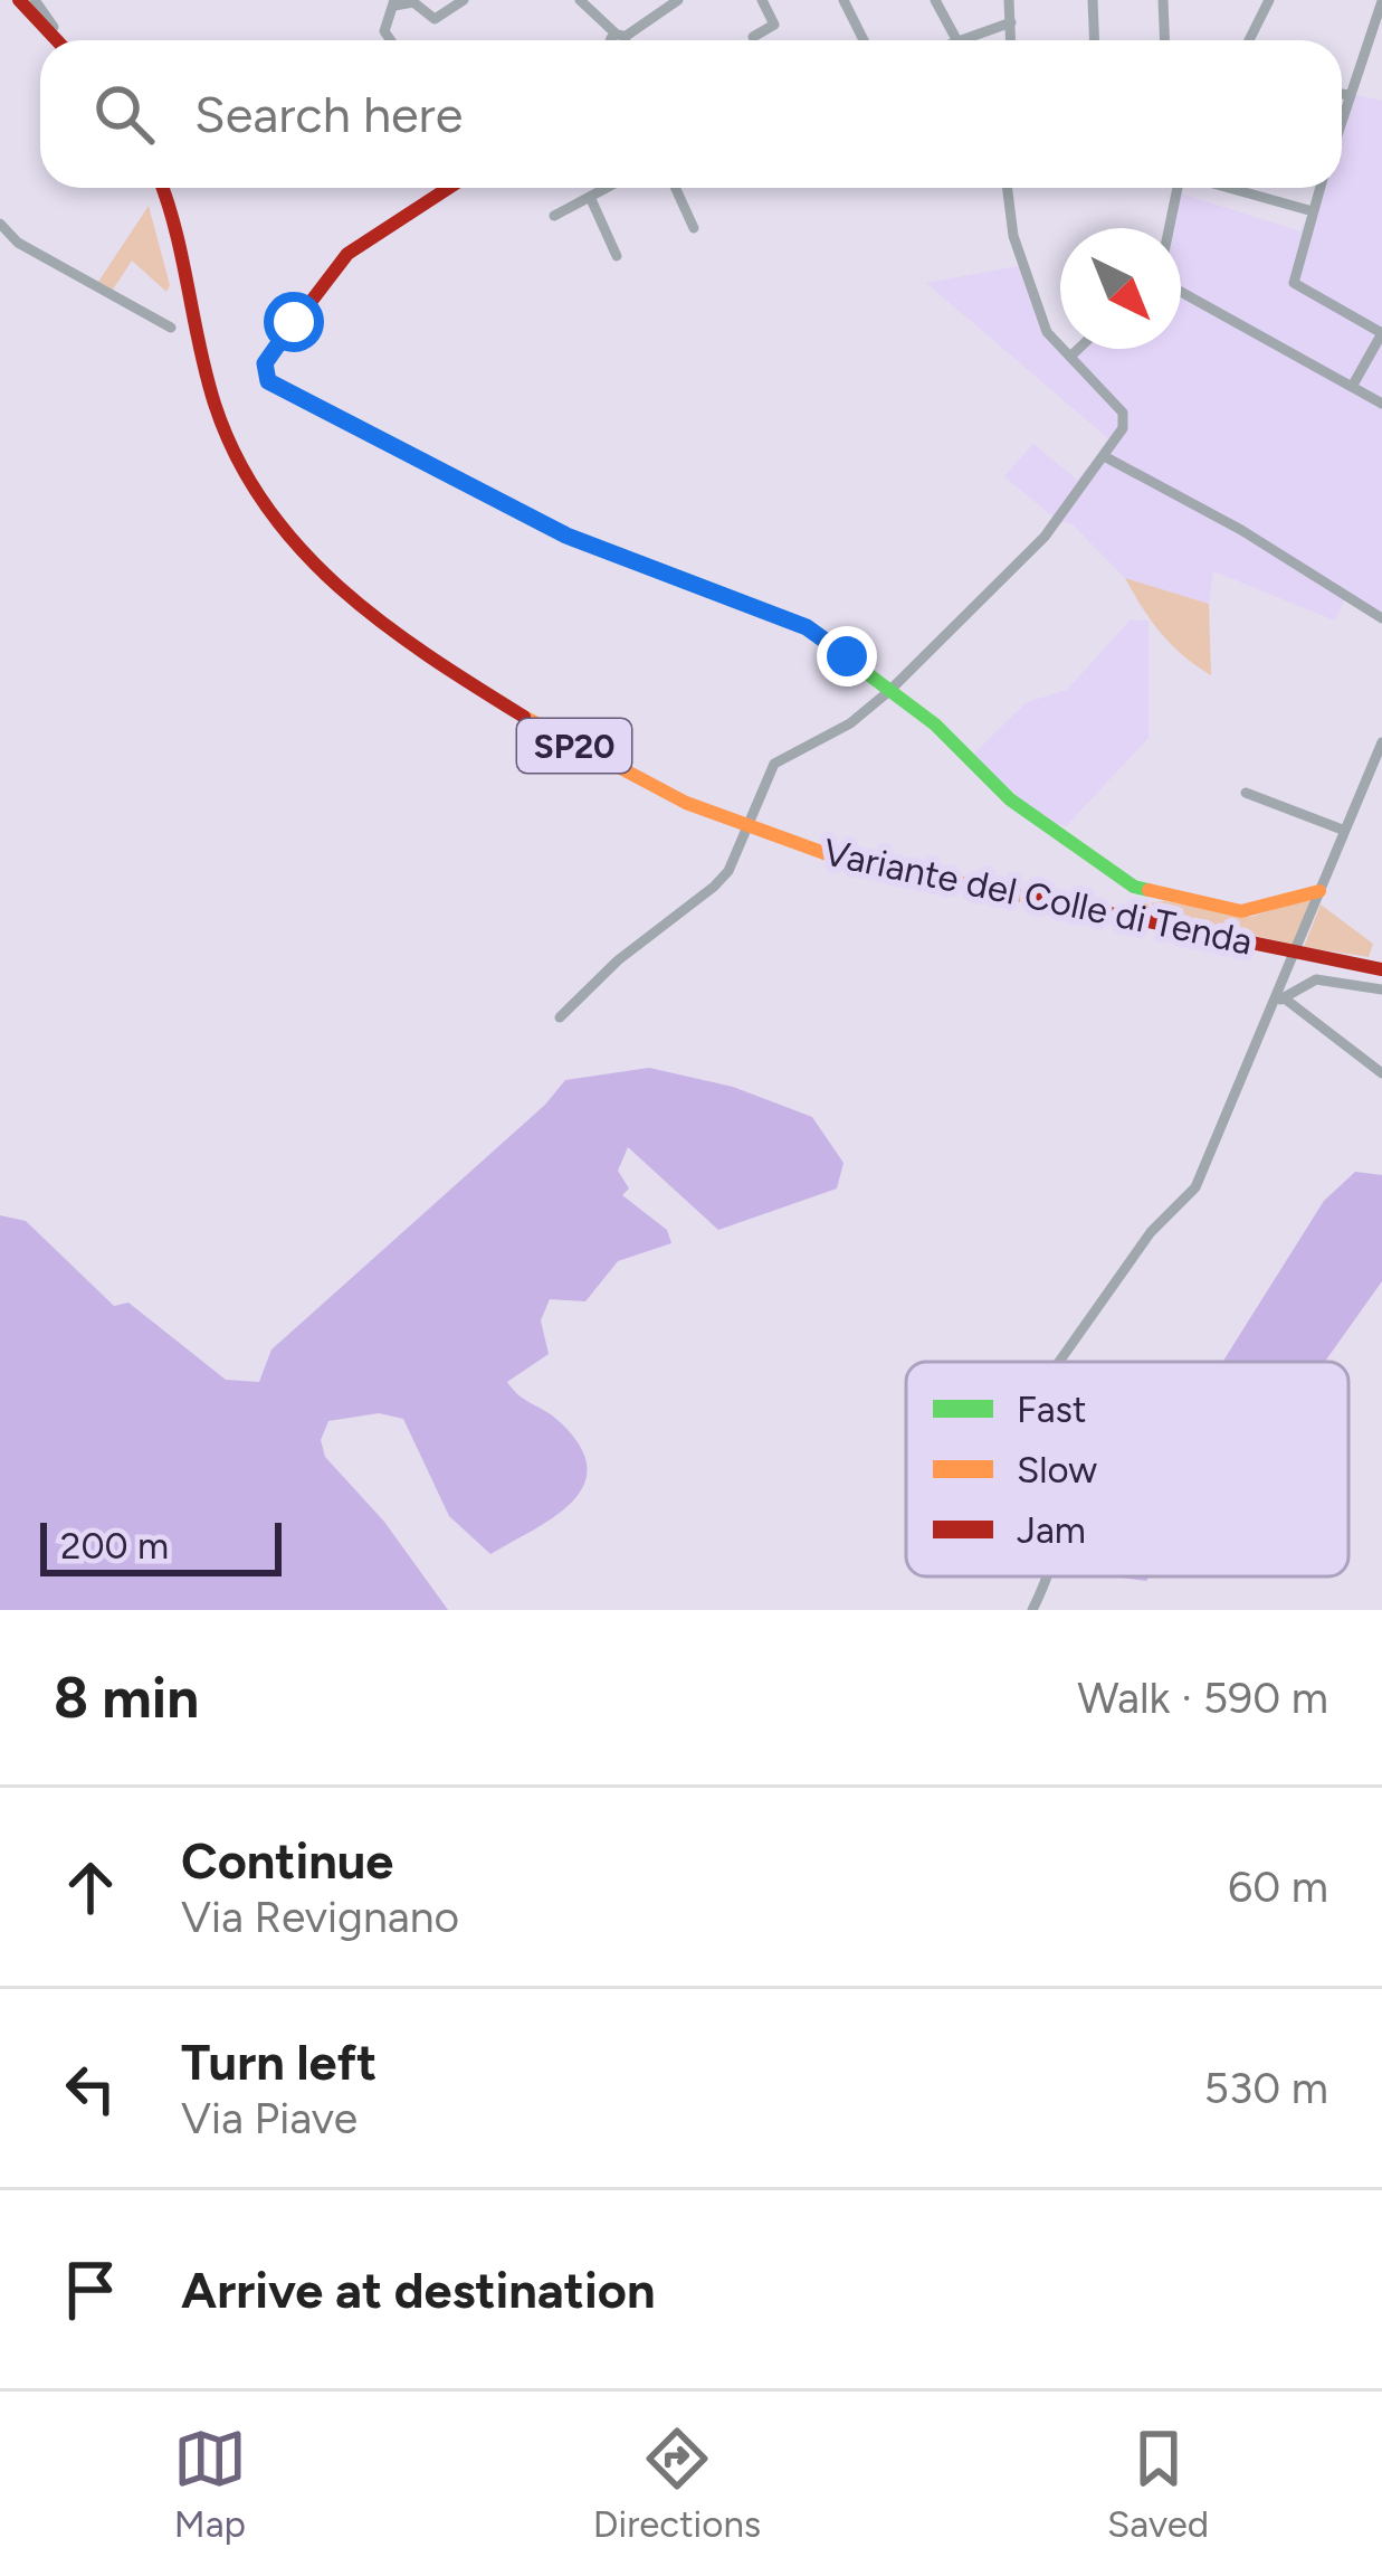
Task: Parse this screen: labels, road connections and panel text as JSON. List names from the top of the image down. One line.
{"streets":{"main road":["SP20","Variante del Colle di Tenda"]},"legend":["Fast","Slow","Jam"],"scale_bar":"200 m","north":"bottom right","page":{"search":"Search here","scale":"200 m","heading":["8 min","Walk · 590 m"],"list":[["Continue","Via Revignano","60 m"],["Turn left","Via Piave","530 m"],"Arrive at destination"],"nav":["Map","Directions","Saved"]}}
